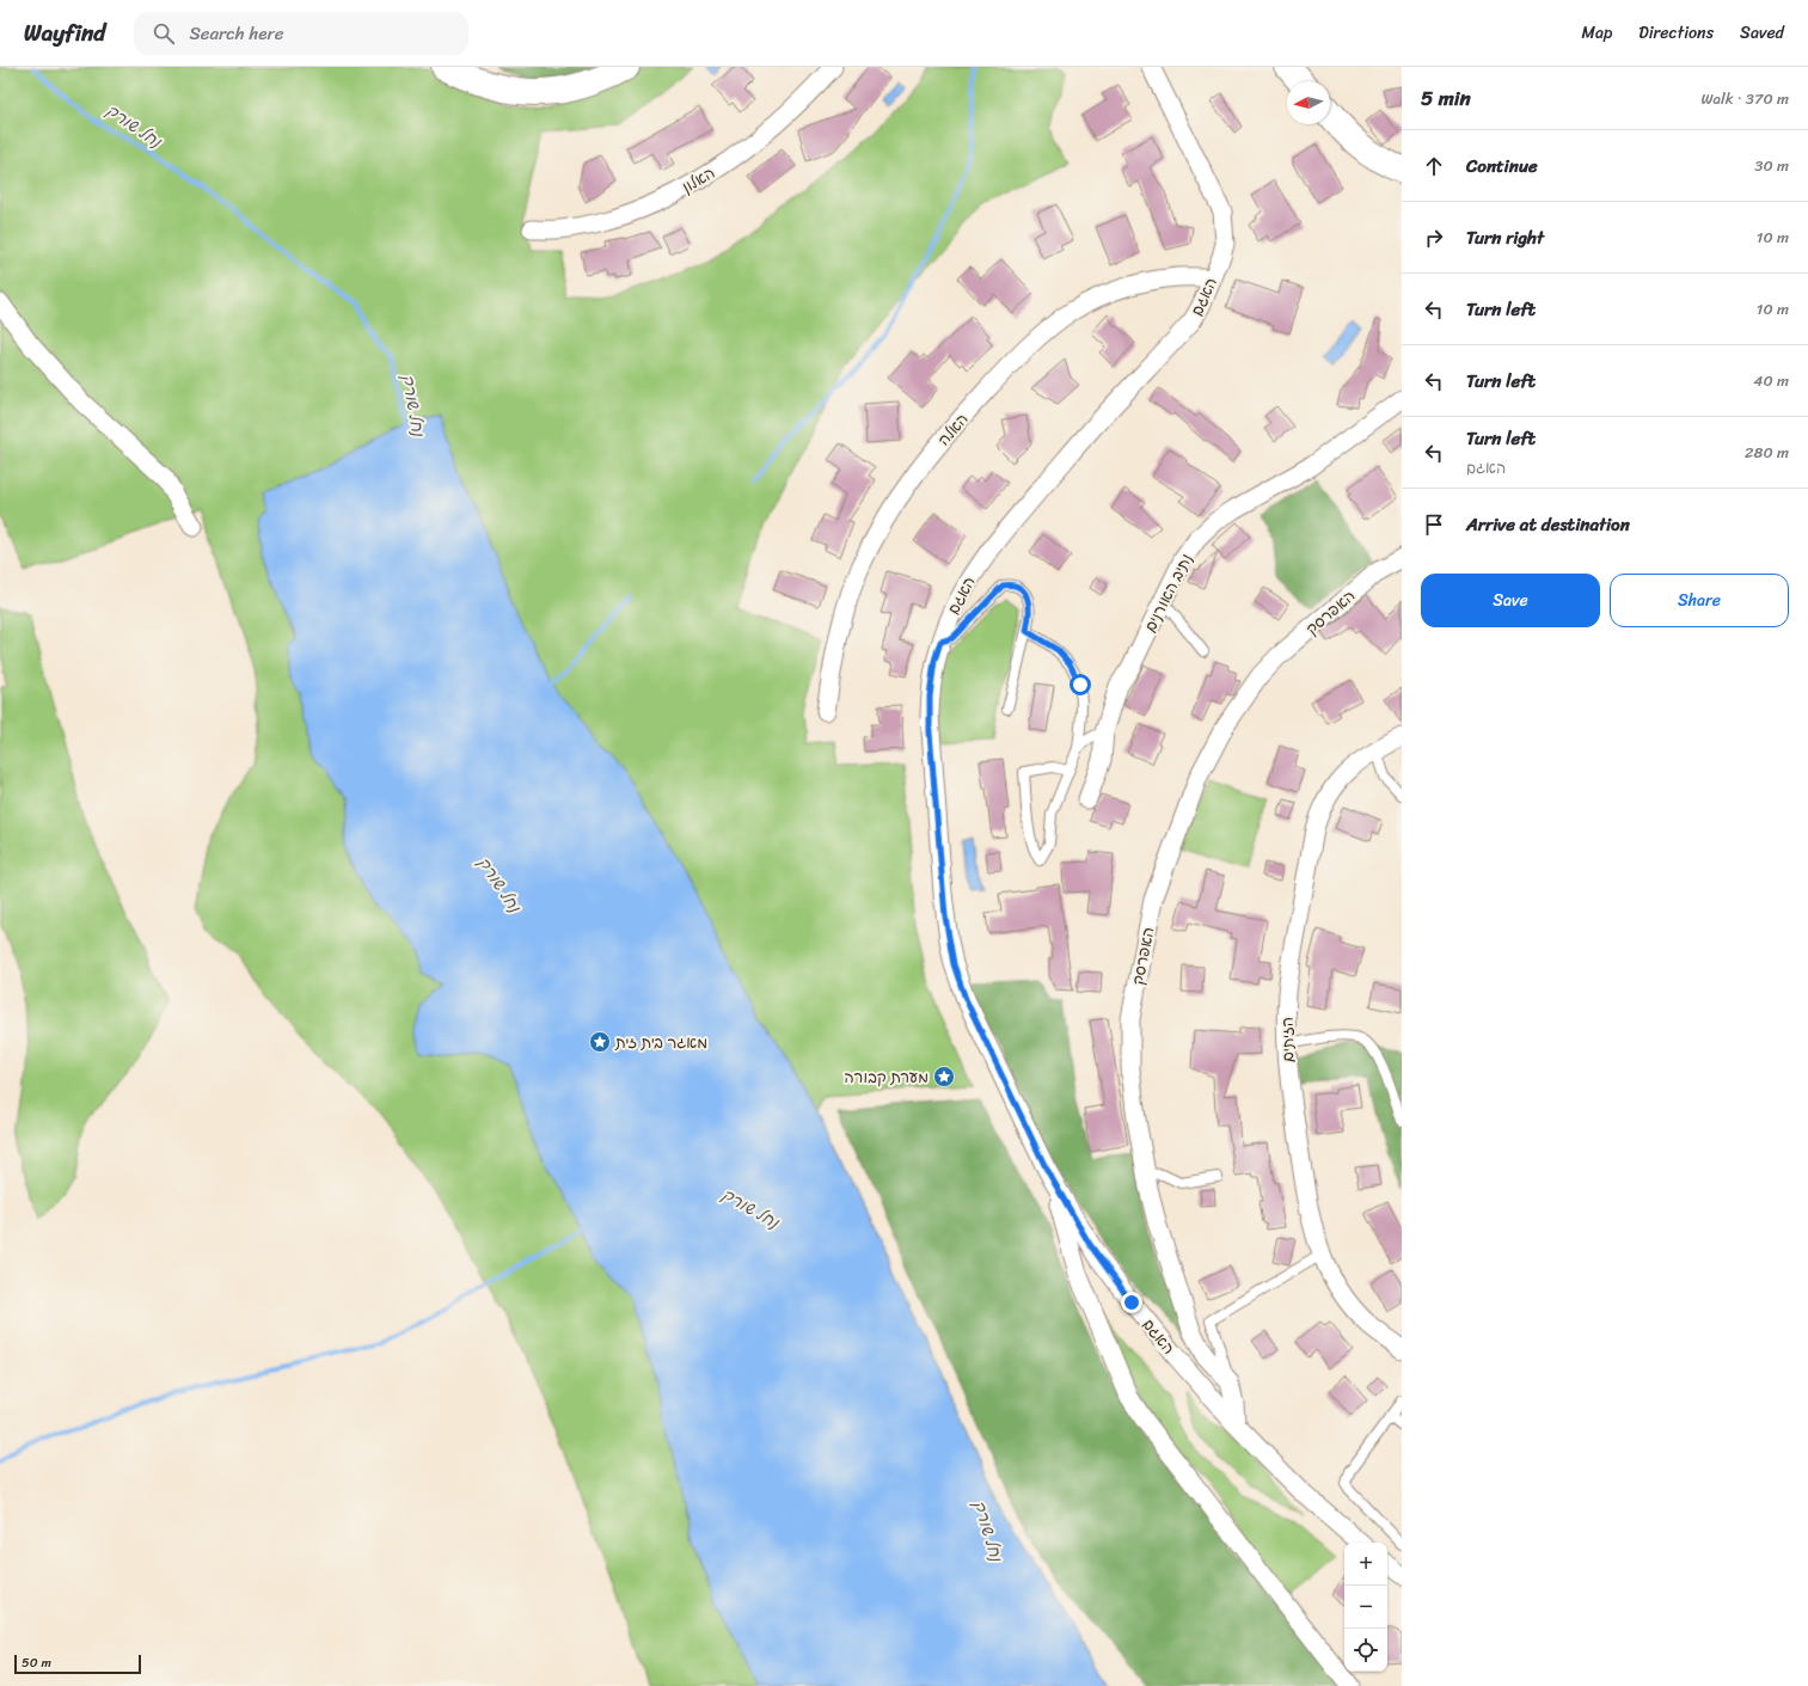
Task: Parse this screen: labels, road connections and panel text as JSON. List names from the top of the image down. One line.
{"streets":{"street":["האלון","האגם","האלה","נתיב האורנים","האפרסק","הזיתים"]},"crossings":[["האגם","האלה"]],"water":["נחל שורק"],"places":{"place":["מאגר בית זית","מערת קבורה"]},"scale_bar":"50 m","north":"left","page":{"header":"Wayfind","search":"Search here","nav":["Map","Directions","Saved"],"heading":["5 min","Walk · 370 m"],"list":[["Continue","30 m"],["Turn right","10 m"],["Turn left","10 m"],["Turn left","40 m"],["Turn left","האגם","280 m"],"Arrive at destination"],"buttons":["Save","Share"],"map_buttons":["+","−"],"scale":"50 m"}}
